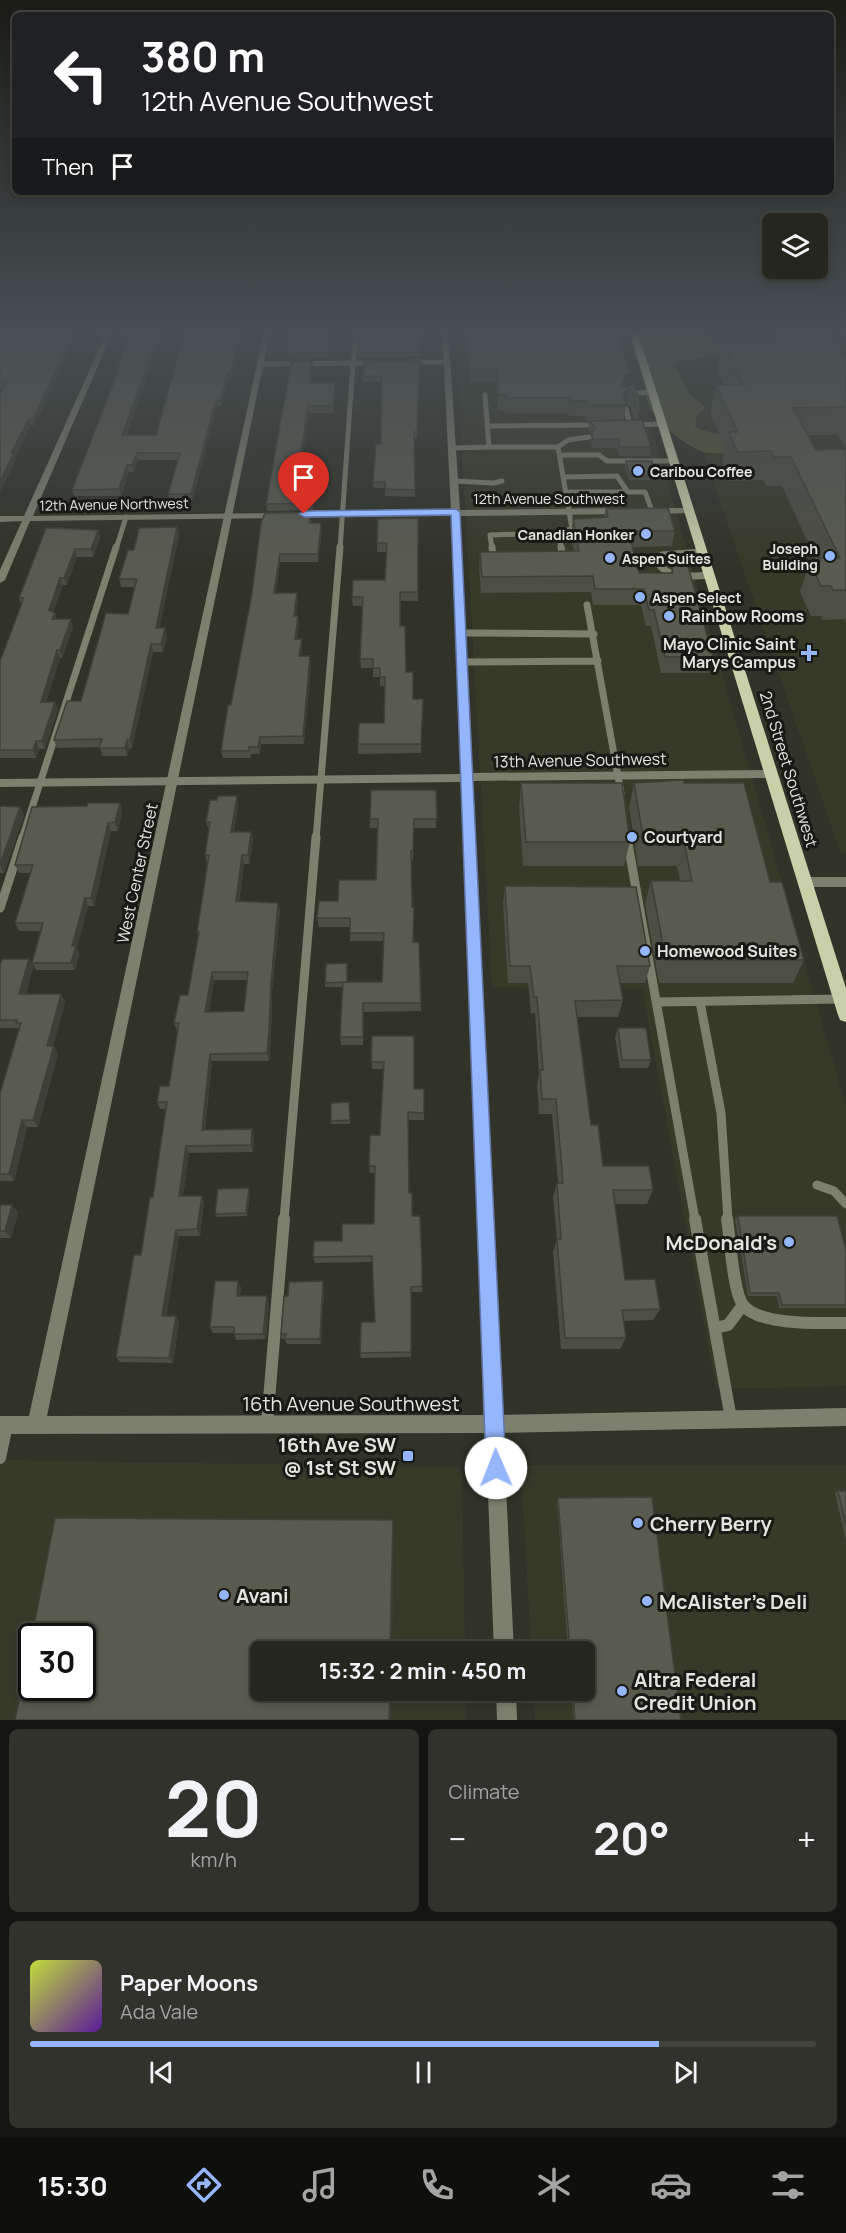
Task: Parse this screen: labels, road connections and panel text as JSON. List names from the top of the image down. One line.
{"streets":{"main road":["2nd Street Southwest"],"street":["12th Avenue Southwest","12th Avenue Northwest","13th Avenue Southwest","West Center Street","16th Avenue Southwest"]},"crossings":[["12th Avenue Southwest","12th Avenue Northwest"],["12th Avenue Southwest","2nd Street Southwest"],["12th Avenue Southwest","West Center Street"],["12th Avenue Northwest","West Center Street"],["13th Avenue Southwest","2nd Street Southwest"],["13th Avenue Southwest","West Center Street"],["West Center Street","16th Avenue Southwest"]],"places":{"other":["Caribou Coffee","Canadian Honker","Joseph Building","Aspen Suites","Aspen Select","Rainbow Rooms","Courtyard","Homewood Suites","McDonald's","Cherry Berry","Avani","McAlister's Deli","Altra Federal Credit Union"],"health":["Mayo Clinic Saint Marys Campus"],"transit":["16th Ave SW @ 1st St SW"]},"page":{"turn":["380 m","12th Avenue Southwest"],"then":"Then","limit":"30","trip":"15:32 · 2 min · 450 m","tile":[["20","km/h"],"Climate"],"heat":["−","20°","+"],"song":["Paper Moons","Ada Vale"],"tabs":"15:30"}}
